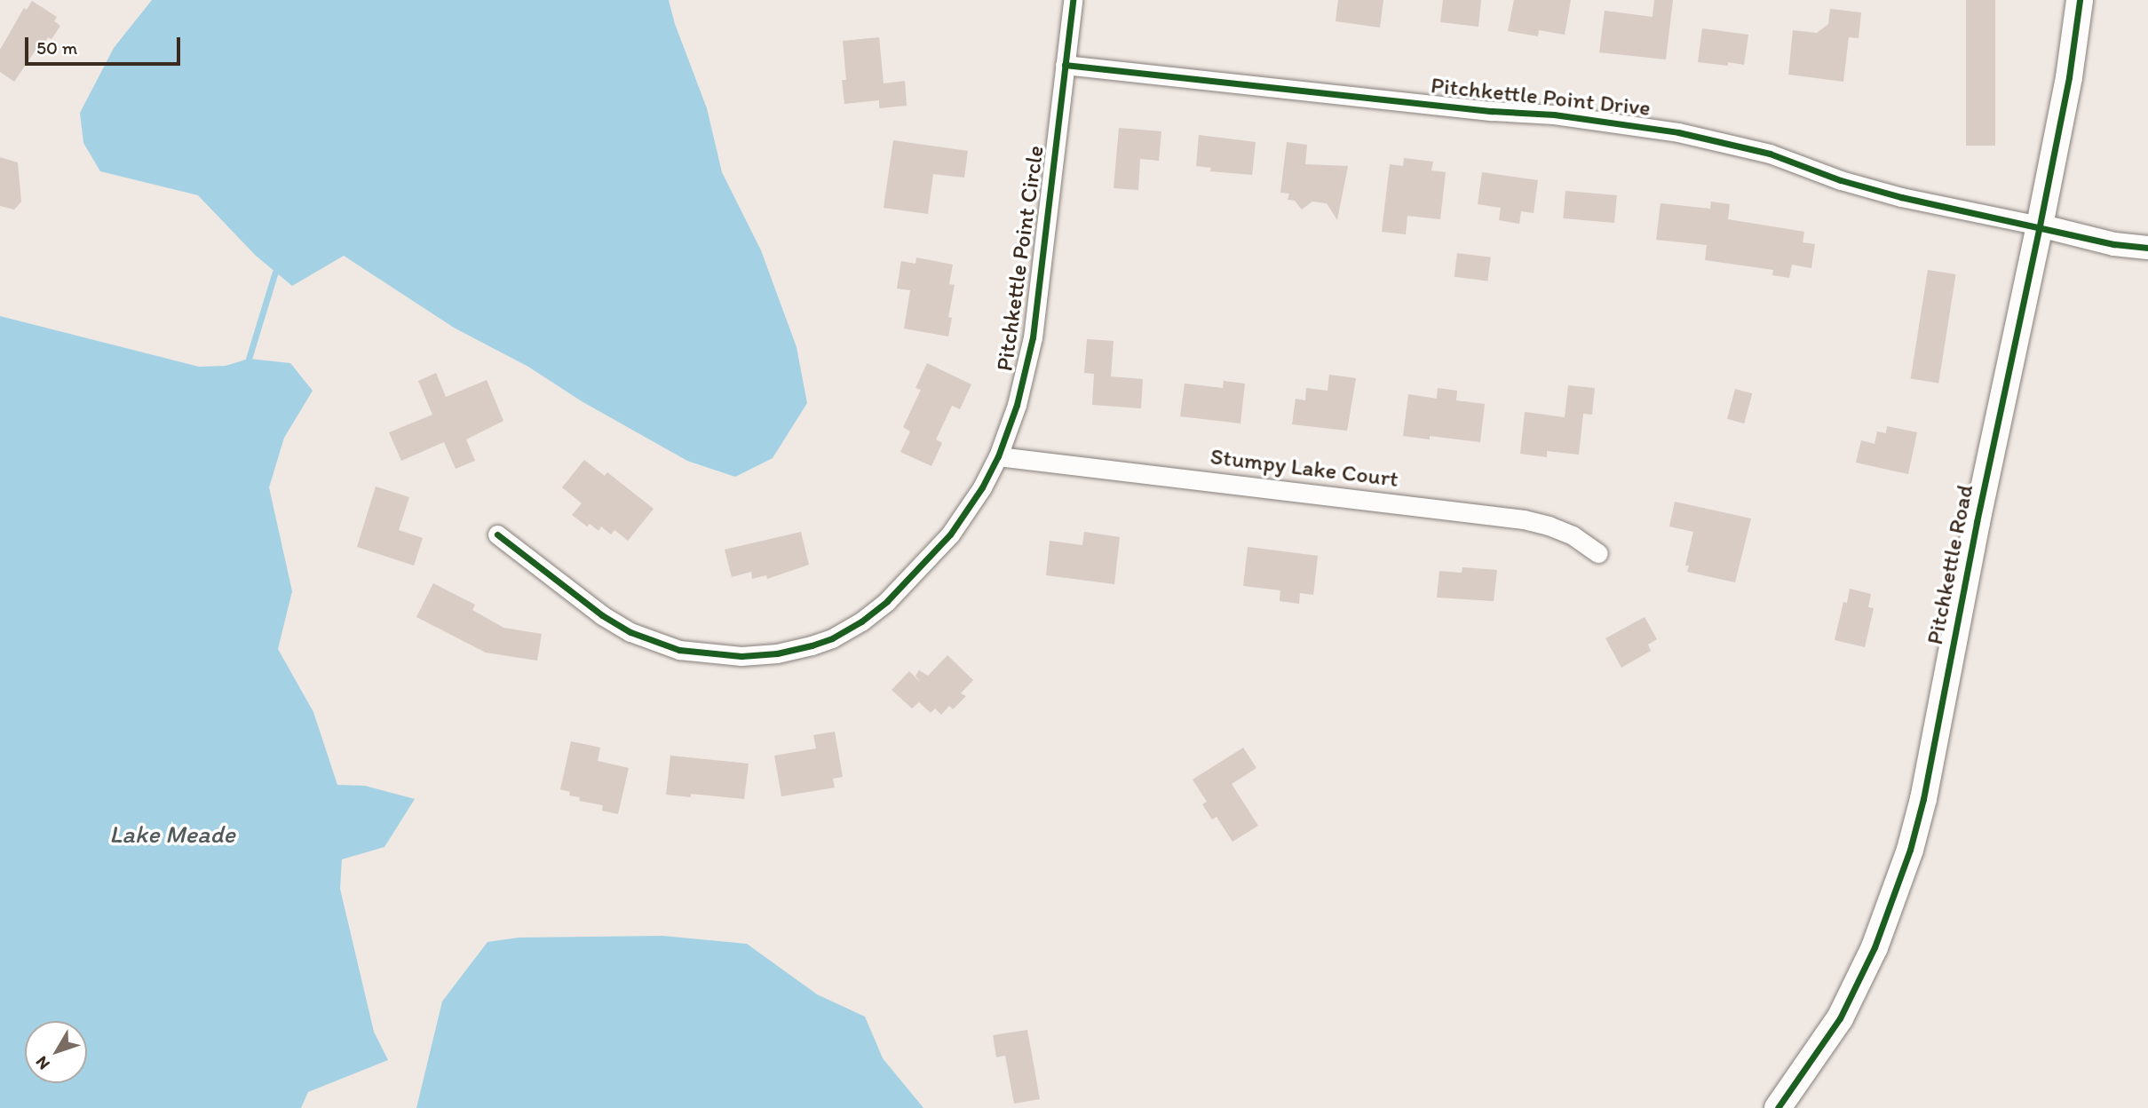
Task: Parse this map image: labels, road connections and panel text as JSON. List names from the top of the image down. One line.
{"streets":{"main road":["Pitchkettle Road"],"street":["Pitchkettle Point Drive","Pitchkettle Point Circle","Stumpy Lake Court"]},"crossings":[["Pitchkettle Point Drive","Pitchkettle Point Circle"],["Pitchkettle Point Drive","Pitchkettle Road"],["Pitchkettle Point Circle","Stumpy Lake Court"]],"water":["Lake Meade"],"scale_bar":"50 m","north":"bottom left"}
